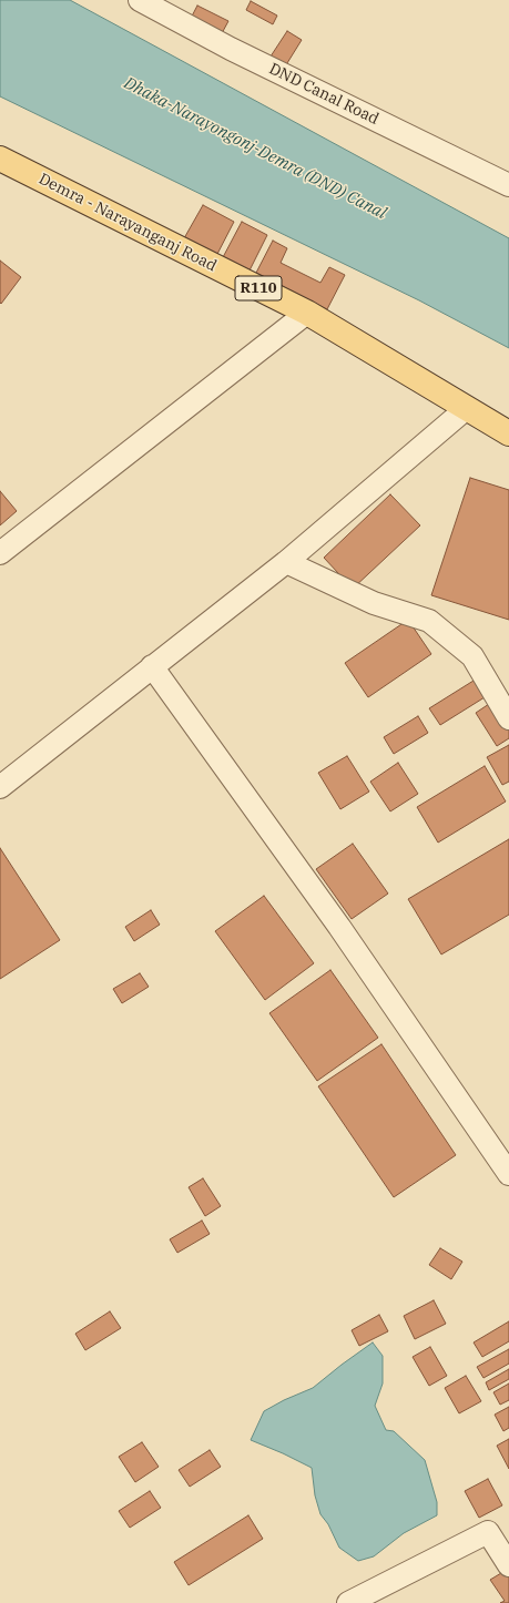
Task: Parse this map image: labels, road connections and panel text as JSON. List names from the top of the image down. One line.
{"streets":{"main road":["Demra - Narayanganj Road","R110"],"street":["DND Canal Road"]},"water":["Dhaka-Narayongonj-Demra (DND) Canal"]}
